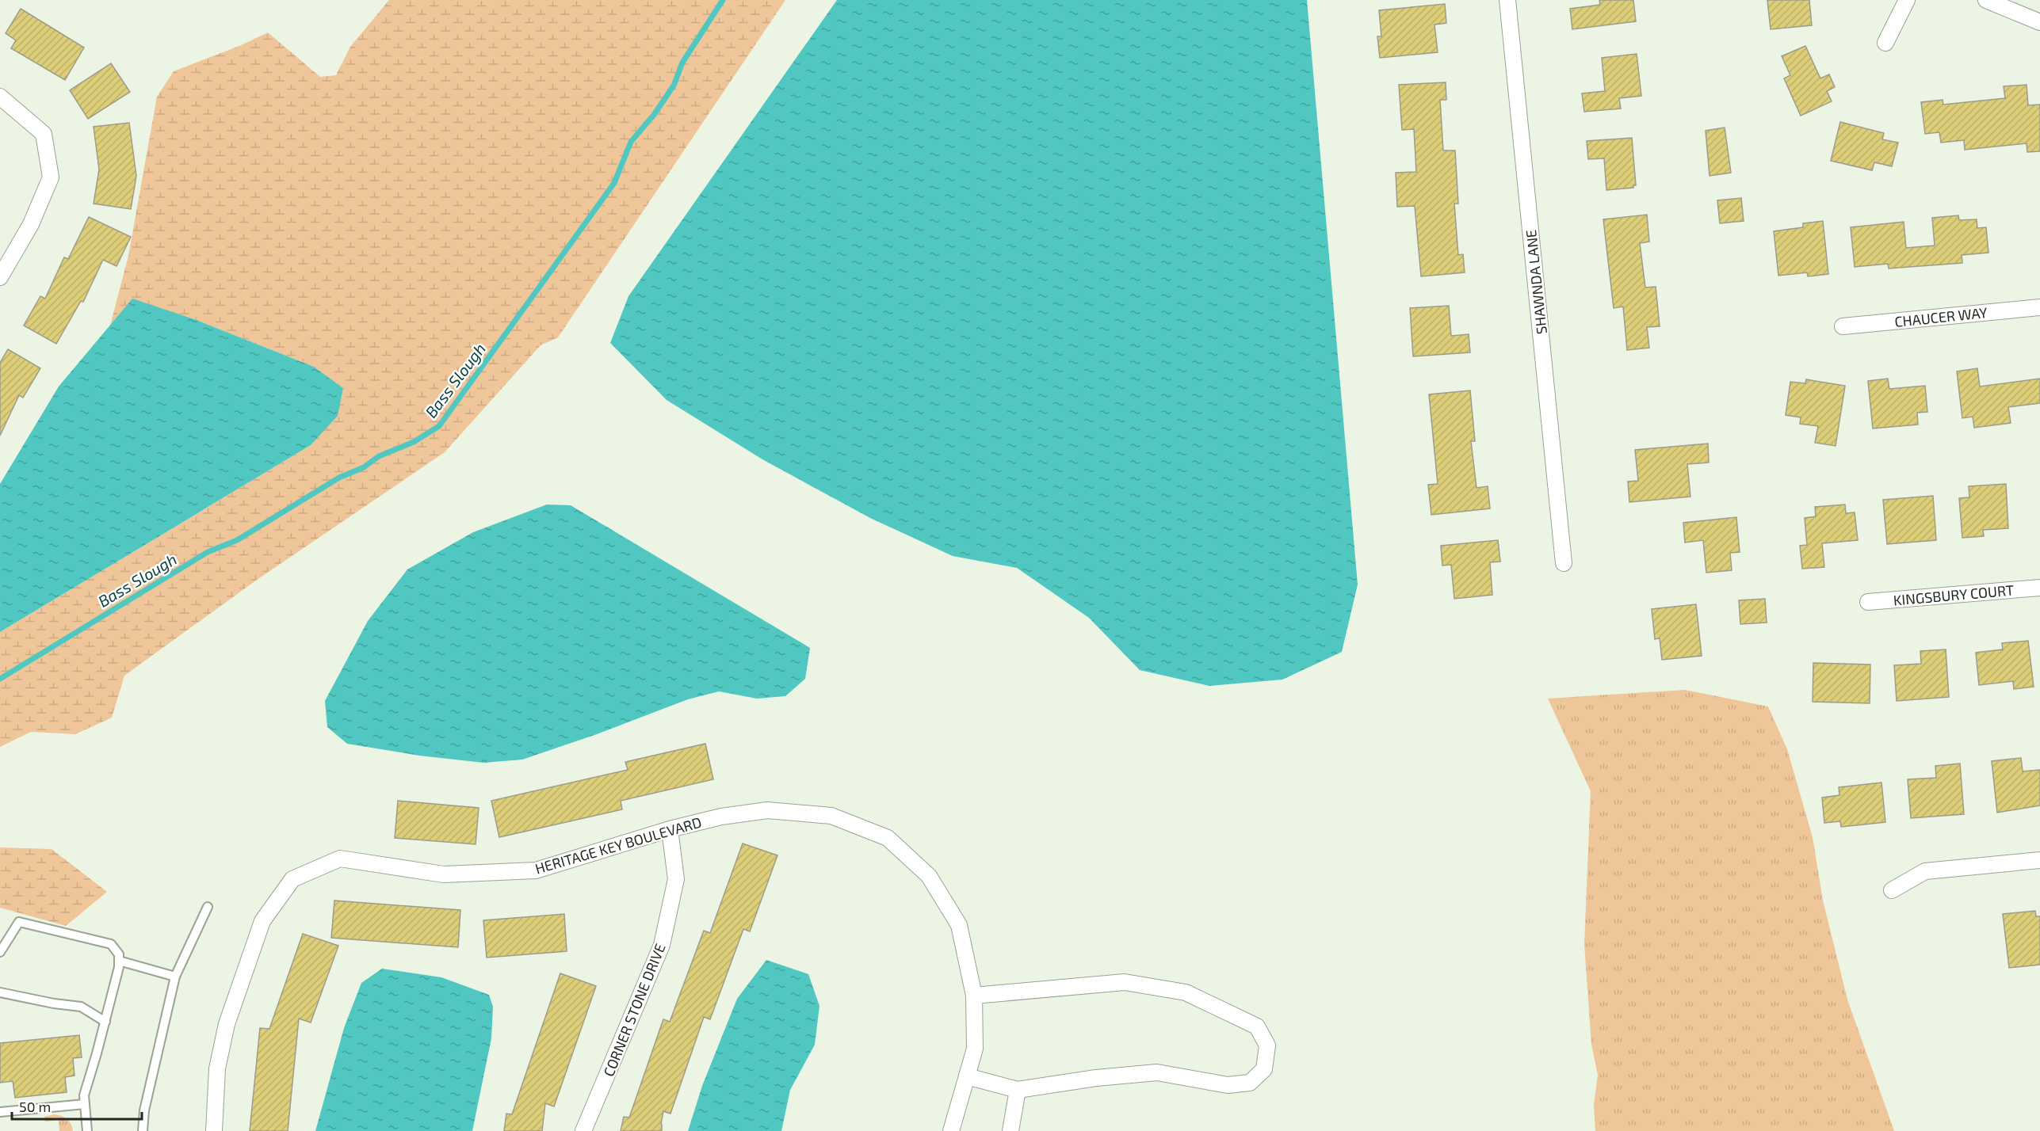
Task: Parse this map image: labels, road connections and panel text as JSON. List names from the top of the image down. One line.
{"streets":{"street":["SHAWNDA LANE","CHAUCER WAY","KINGSBURY COURT","HERITAGE KEY BOULEVARD","CORNER STONE DRIVE"]},"crossings":[["HERITAGE KEY BOULEVARD","CORNER STONE DRIVE"]],"water":["Bass Slough"],"scale_bar":"50 m"}
